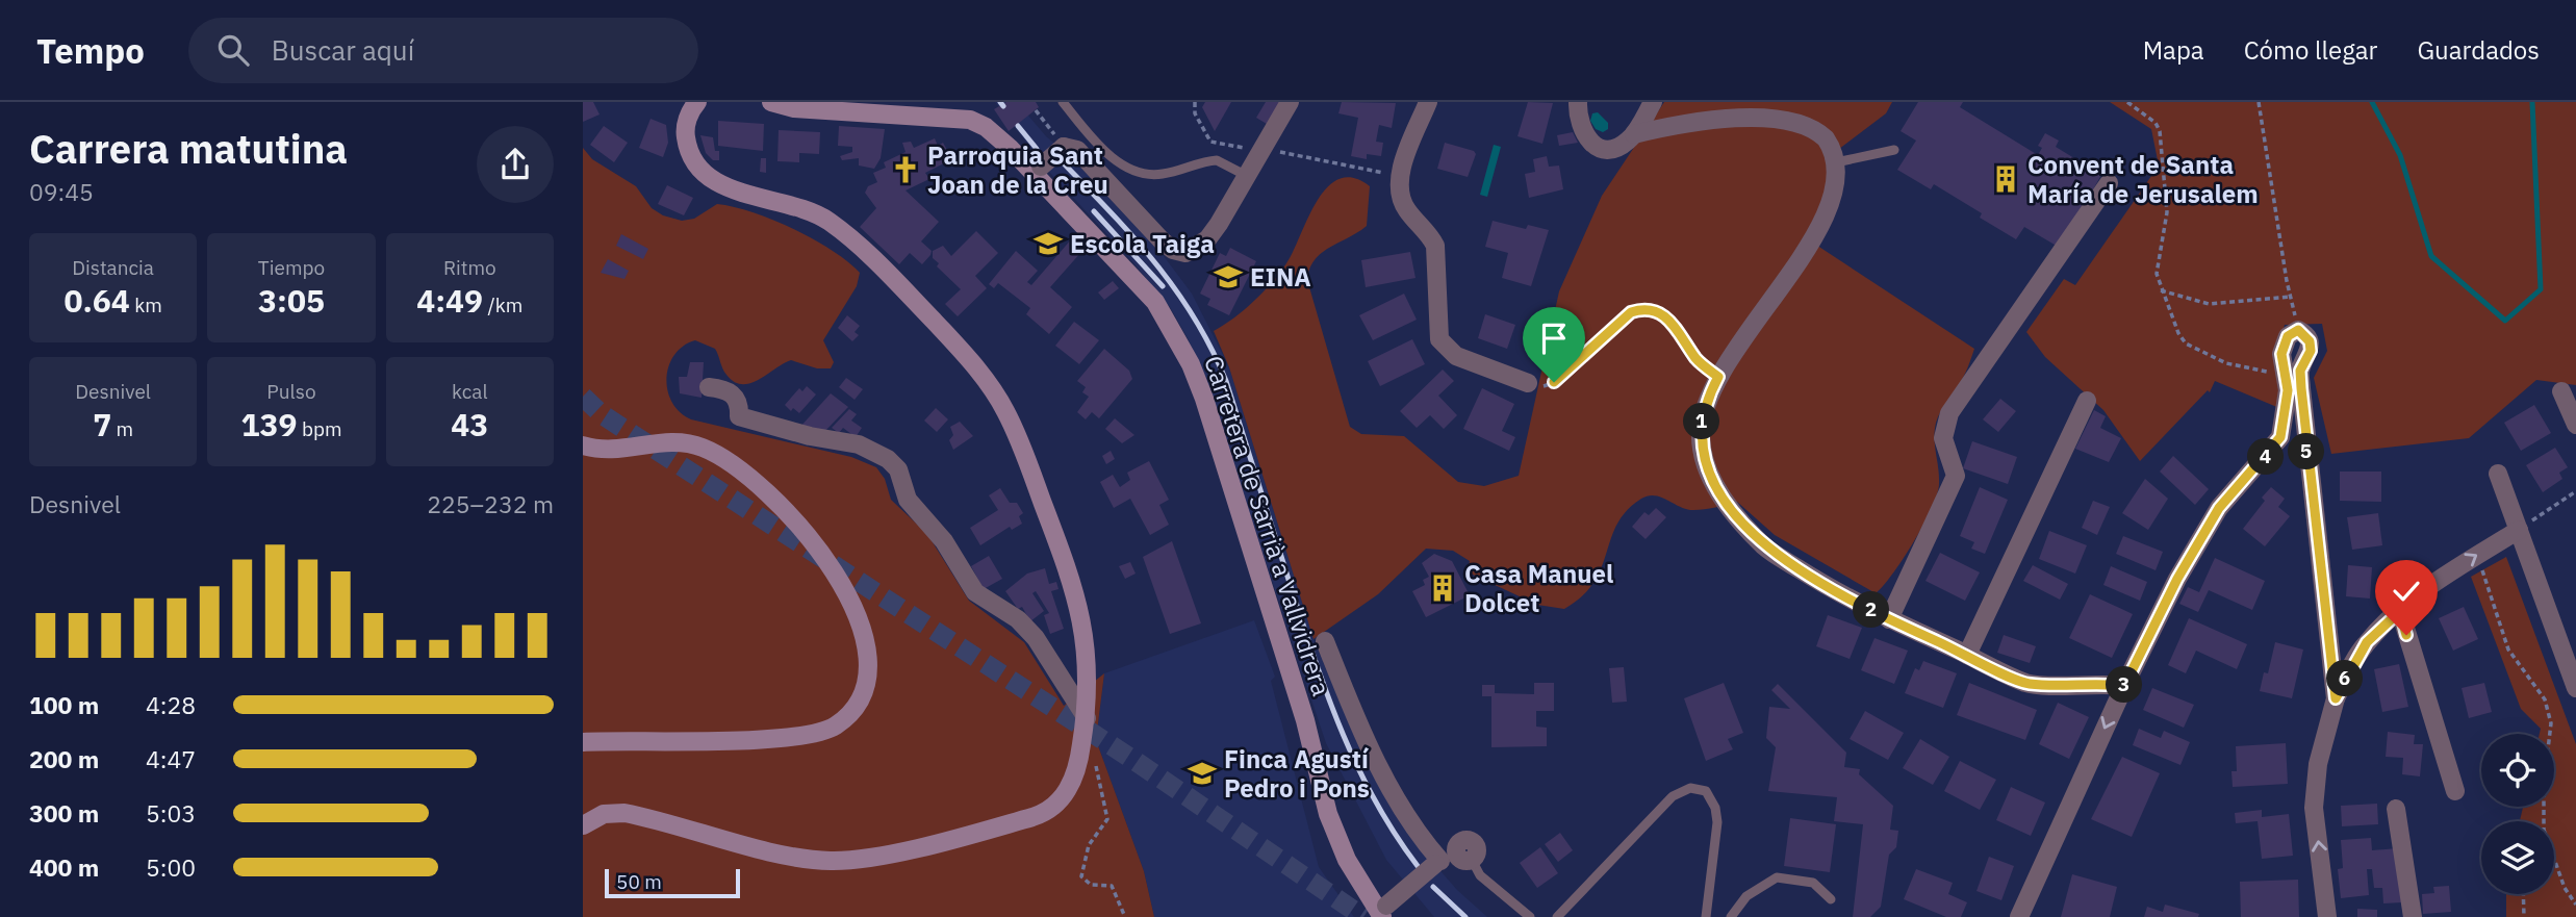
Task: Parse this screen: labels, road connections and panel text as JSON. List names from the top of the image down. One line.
{"streets":{"main road":["Carretera de Sarrià a Vallvidrera"]},"places":{"church":["Parroquia Sant Joan de la Creu"],"building":["Convent de Santa María de Jerusalem","Casa Manuel Dolcet"],"school or university":["Escola Taiga","EINA","Finca Agustí Pedro i Pons"]},"scale_bar":"50 m","page":{"header":"Tempo","search":"Buscar aquí","nav":["Mapa","Cómo llegar","Guardados"],"heading":["Carrera matutina","09:45"],"stats":[["Distancia","0.64 km"],["Tiempo","3:05"],["Ritmo","4:49 /km"],["Desnivel","7 m"],["Pulso","139 bpm"],["kcal","43"]],"pins":["1","5","4","2","6","3"],"chart":["Desnivel","225–232 m"],"list":[{"name":"100 m","note":"4:28"},{"name":"200 m","note":"4:47"},{"name":"300 m","note":"5:03"},{"name":"400 m","note":"5:00"}],"scale":"50 m"}}
